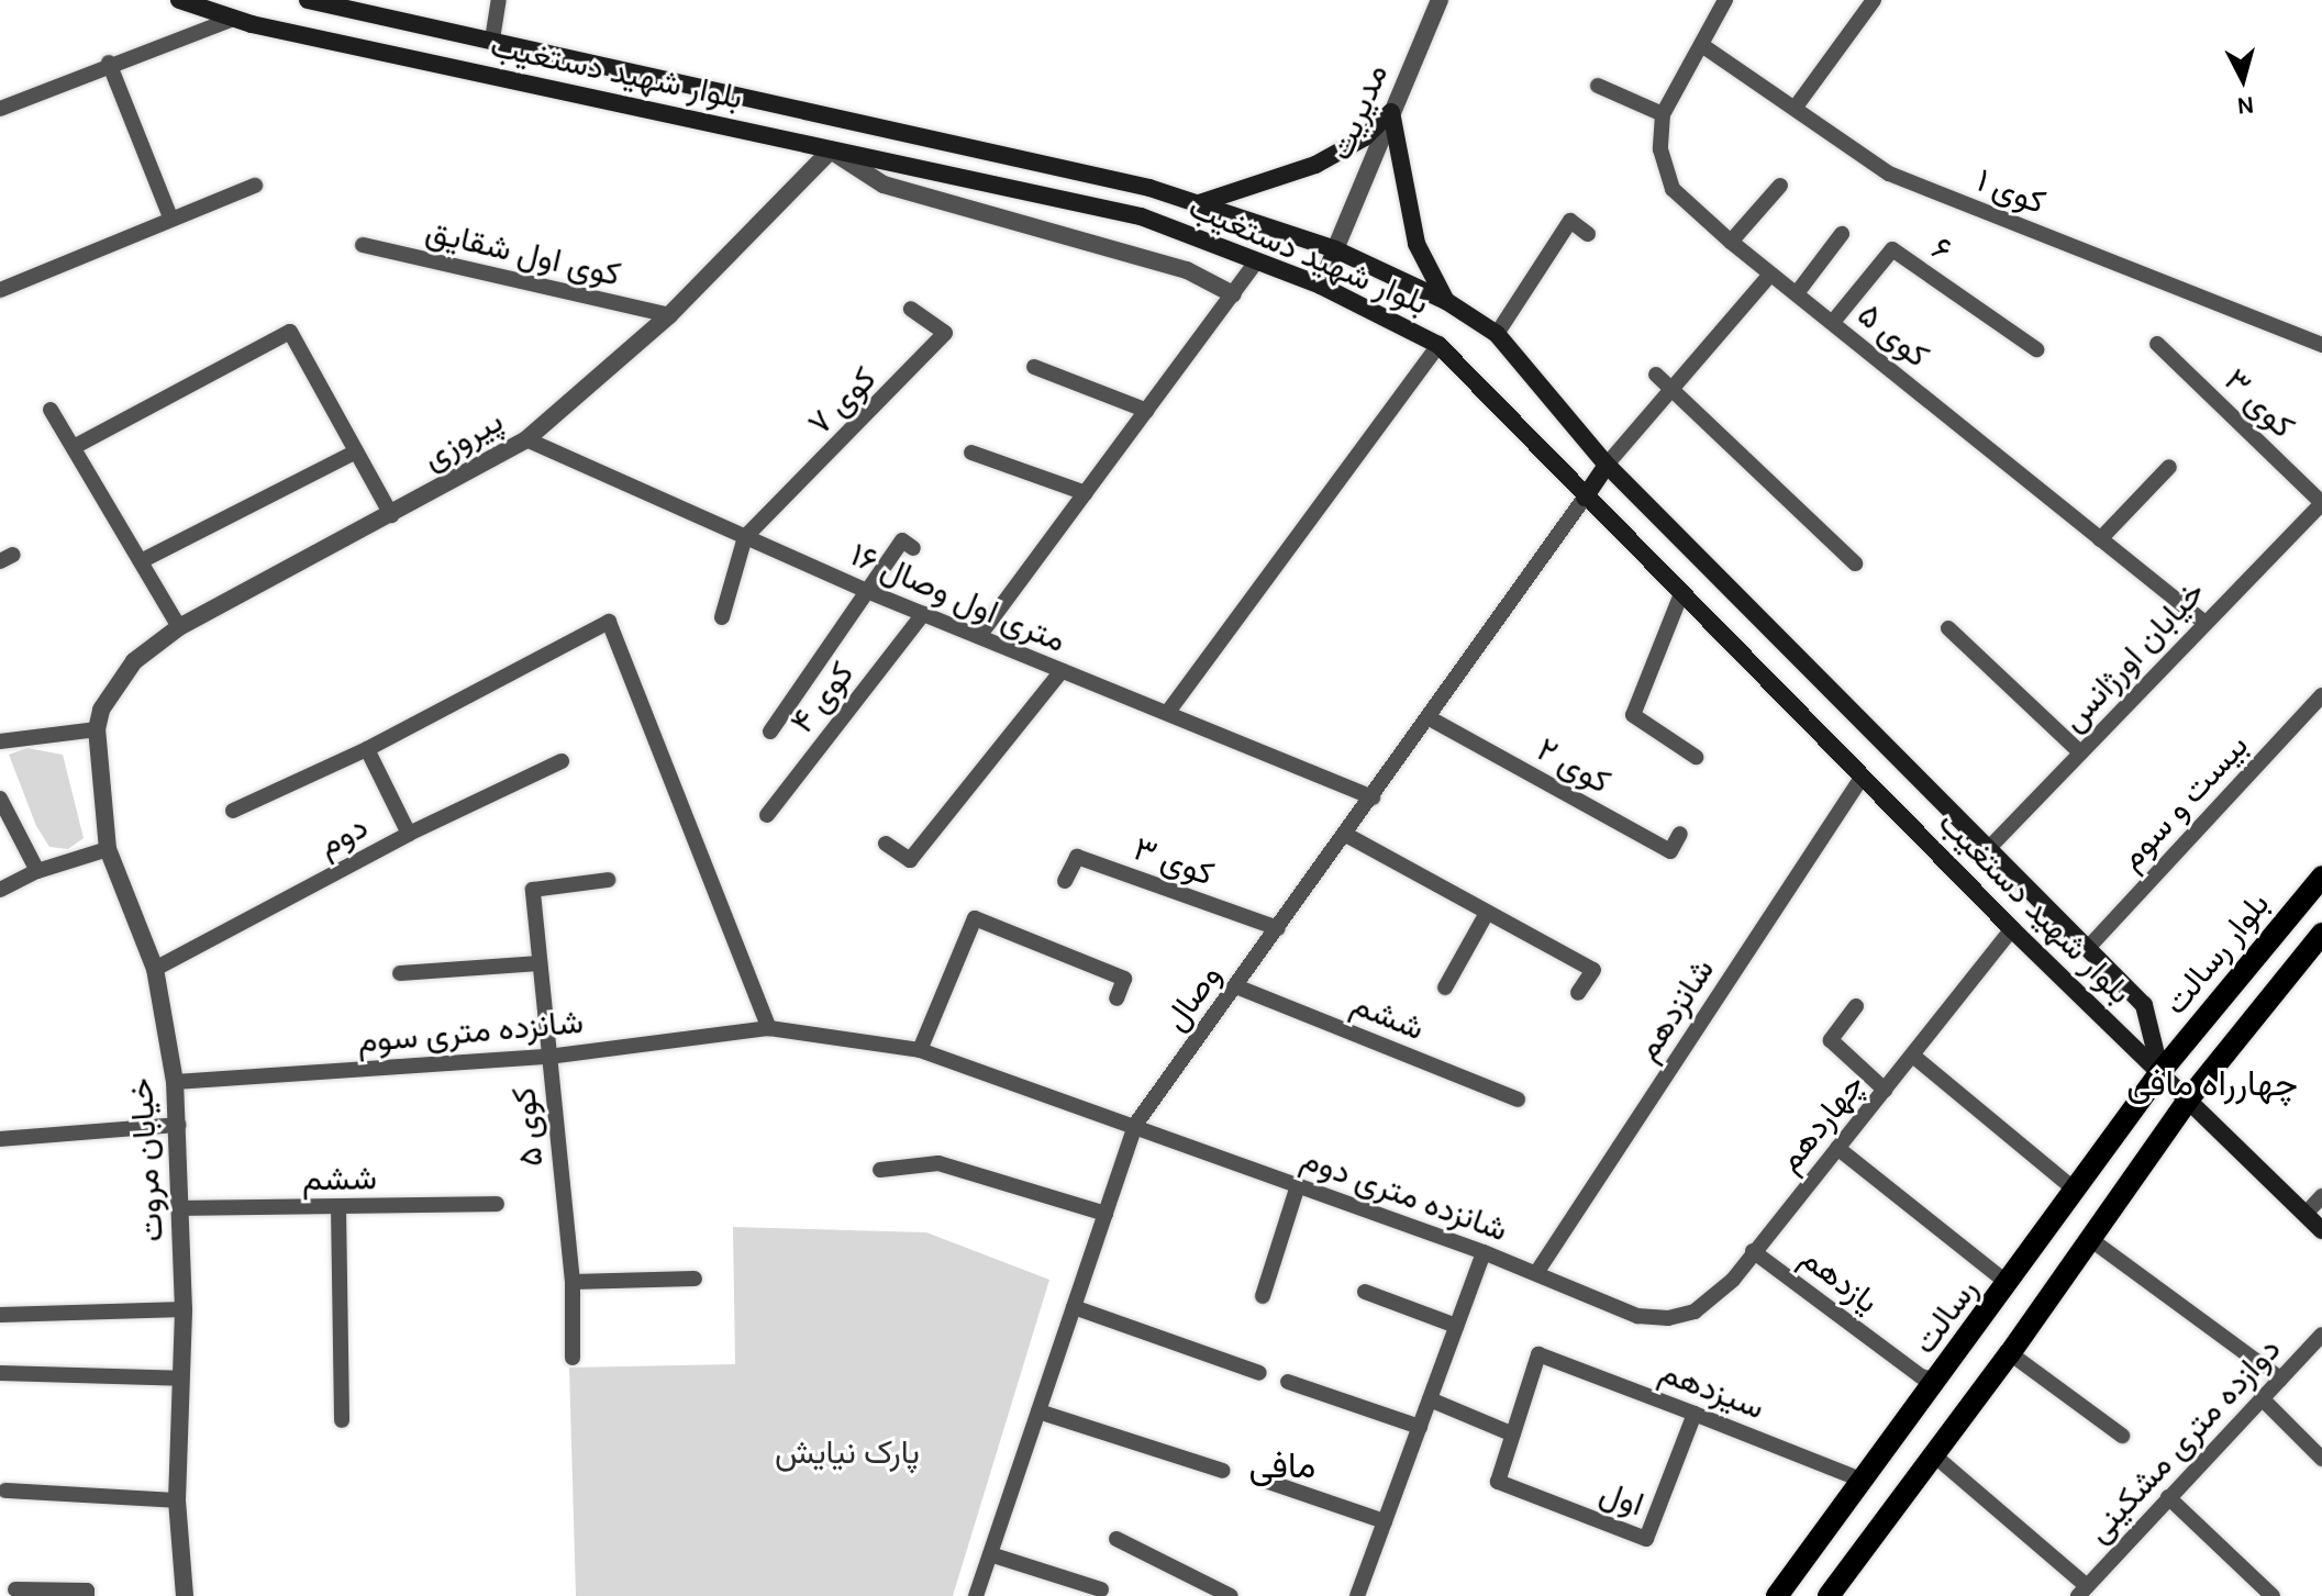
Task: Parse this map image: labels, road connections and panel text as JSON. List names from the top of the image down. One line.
{"streets":{"main road":["بلوار شهید دستغیب","بلوار رسالت","رسالت"],"street":["مدیریت","کوی ۱","۶","کوی اول شقایق","کوی ۵","کوی ۷","کوی ۳","پیروزی","۱۶ متری اول وصال","خیابان اورژانس","کوی ۴","کوی ۲","بیست و سوم","دوم","وصال","شانزدهم","ششم","شانزده متری سوم","چهاردهم","خیابان مروت","شانزده متری دوم","یازدهم","سیزدهم","دوازده متری مشکینی","اول"]},"crossings":[["بلوار شهید دستغیب","مدیریت"],["بلوار شهید دستغیب","پیروزی"],["بلوار شهید دستغیب","خیابان اورژانس"],["بلوار شهید دستغیب","بیست و سوم"],["بلوار شهید دستغیب","بلوار رسالت"],["بلوار شهید دستغیب","وصال"],["بلوار شهید دستغیب","شانزدهم"],["بلوار شهید دستغیب","چهاردهم"],["بلوار شهید دستغیب","رسالت"],["۶","کوی ۵"],["کوی اول شقایق","پیروزی"],["کوی ۵","خیابان اورژانس"],["کوی ۵","شانزده متری سوم"],["کوی ۷","۱۶ متری اول وصال"],["کوی ۳","خیابان اورژانس"],["کوی ۳","وصال"],["پیروزی","۱۶ متری اول وصال"],["پیروزی","خیابان مروت"],["۱۶ متری اول وصال","کوی ۴"],["۱۶ متری اول وصال","وصال"],["کوی ۲","وصال"],["دوم","خیابان مروت"],["بلوار رسالت","رسالت"],["وصال","ششم"],["وصال","شانزده متری سوم"],["وصال","شانزده متری دوم"],["شانزدهم","شانزده متری دوم"],["ششم","خیابان مروت"],["شانزده متری سوم","خیابان مروت"],["شانزده متری سوم","شانزده متری دوم"],["چهاردهم","شانزده متری دوم"],["چهاردهم","یازدهم"],["یازدهم","رسالت"],["رسالت","سیزدهم"],["سیزدهم","اول"]],"districts":["چهارراه مافی","مافی"],"parks":["پارک نیایش"],"north":"bottom"}
